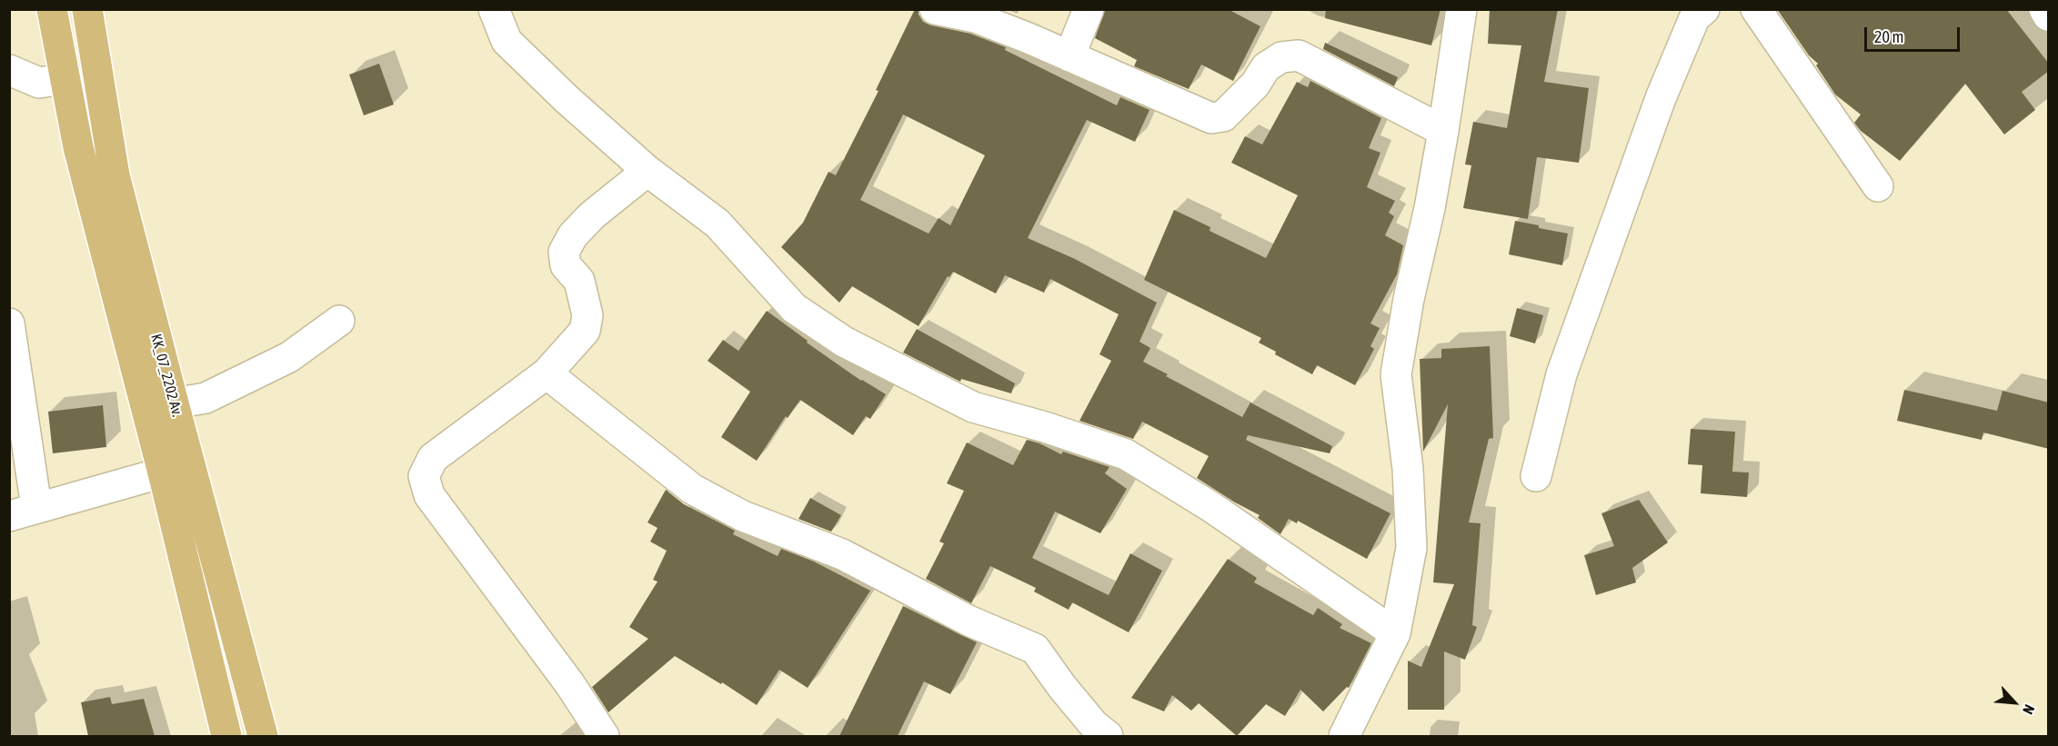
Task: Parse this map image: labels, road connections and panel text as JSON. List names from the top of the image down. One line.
{"streets":{"main road":["KK_07_2202 Av."]},"scale_bar":"20 m","north":"bottom right"}
